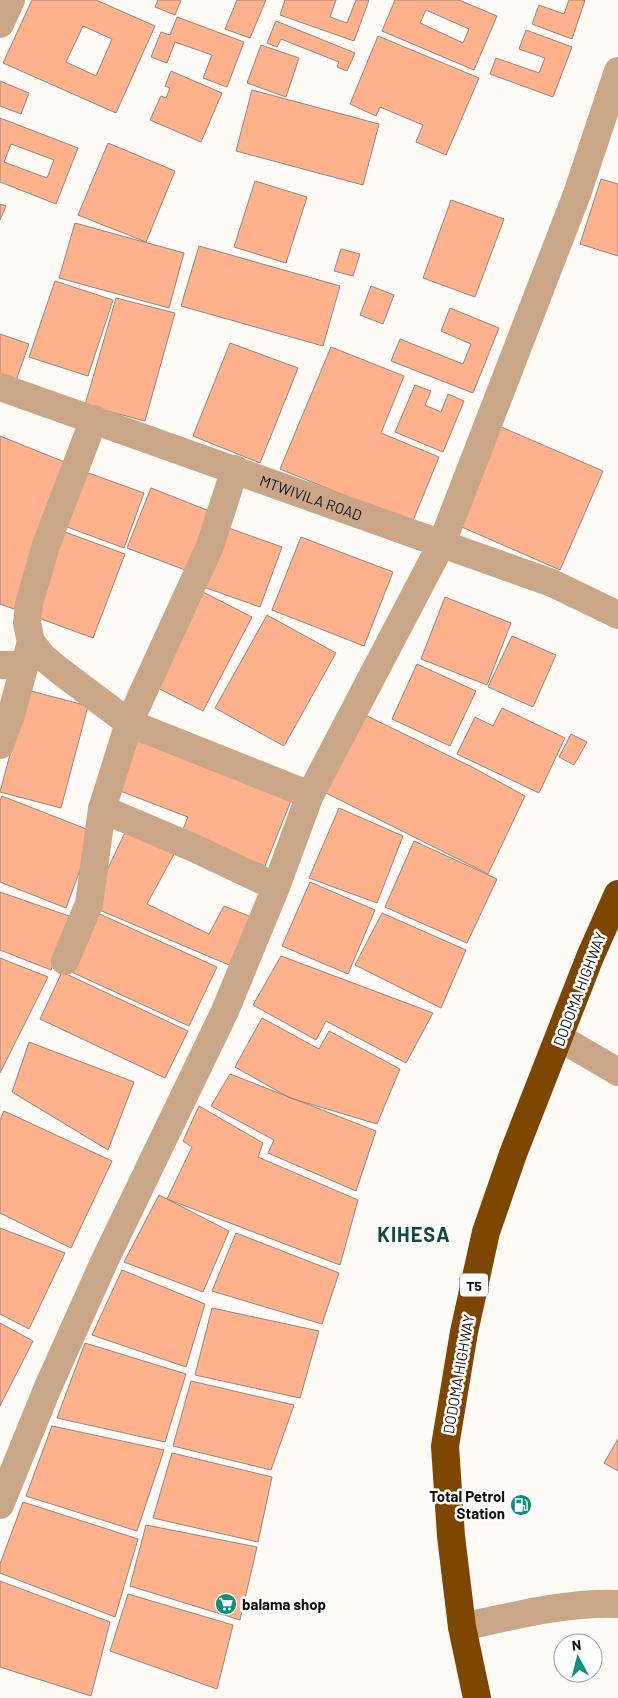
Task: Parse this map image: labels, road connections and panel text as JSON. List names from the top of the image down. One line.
{"streets":{"highway":["DODOMA HIGHWAY","T5"],"street":["MTWIVILA ROAD"]},"districts":["KIHESA"],"places":{"fuel station":["Total Petrol Station"],"supermarket":["balama shop"]},"north":"top"}
